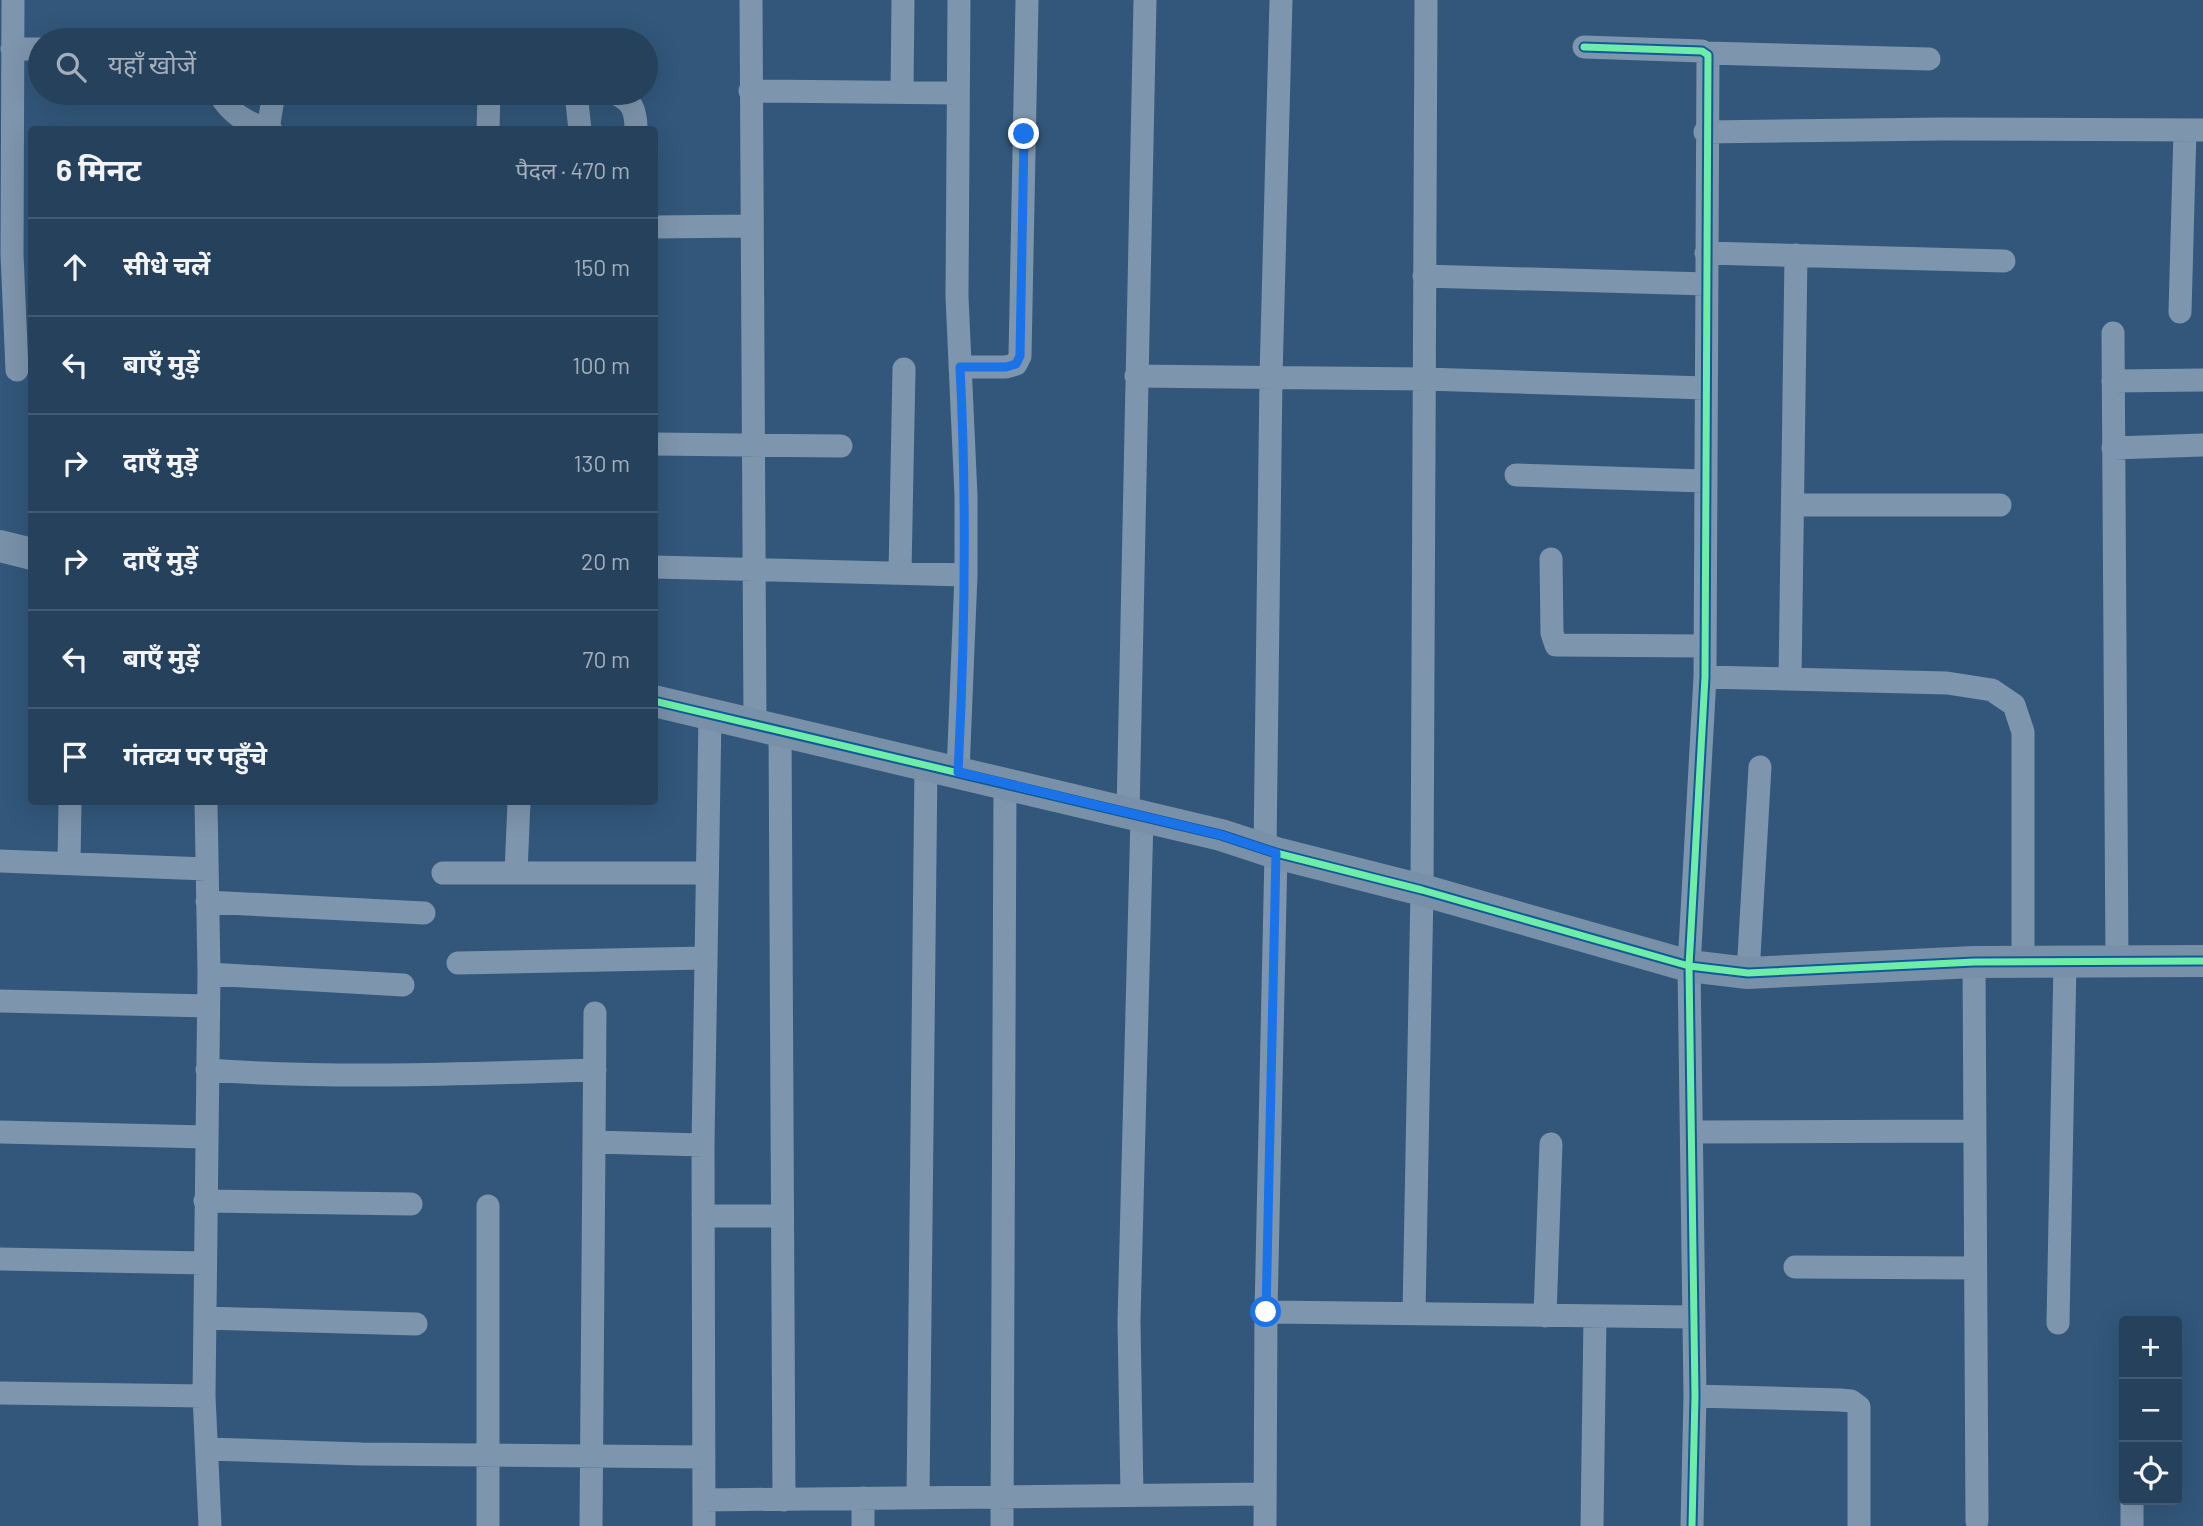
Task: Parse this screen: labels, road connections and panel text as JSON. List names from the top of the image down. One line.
{"page":{"search":"यहाँ खोजें","heading":["6 मिनट","पैदल · 470 m"],"list":[["सीधे चलें","150 m"],["बाएँ मुड़ें","100 m"],["दाएँ मुड़ें","130 m"],["दाएँ मुड़ें","20 m"],["बाएँ मुड़ें","70 m"],"गंतव्य पर पहुँचे"],"map_buttons":["+","−"]}}
